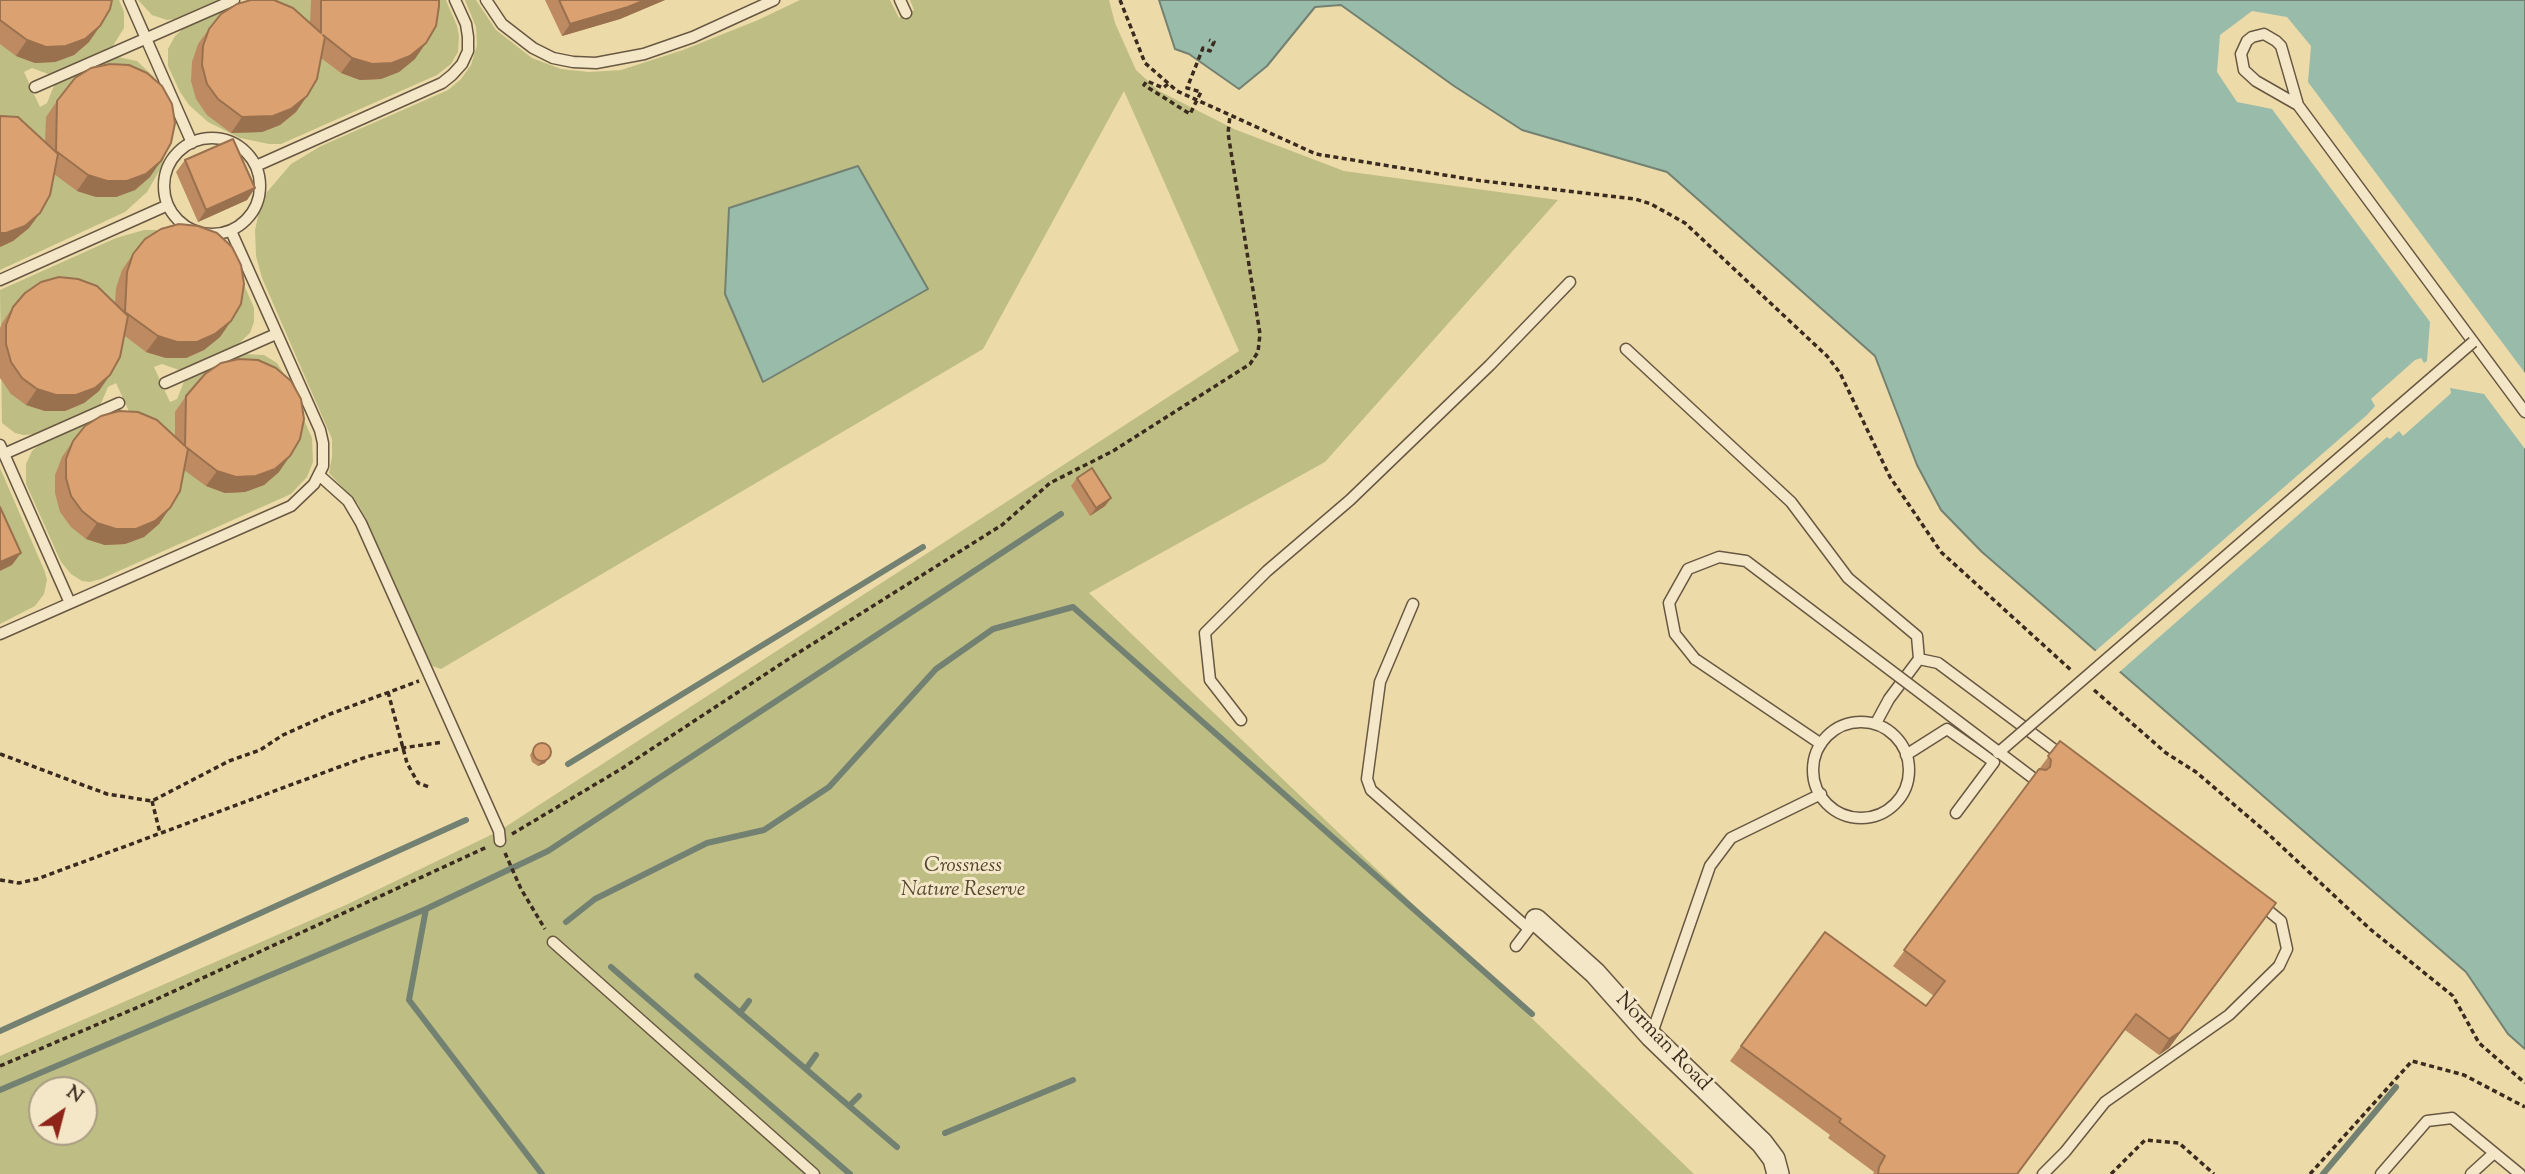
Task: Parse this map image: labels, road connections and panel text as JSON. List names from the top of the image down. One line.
{"streets":{"street":["Norman Road"]},"parks":["Crossness Nature Reserve"],"north":"top right"}
